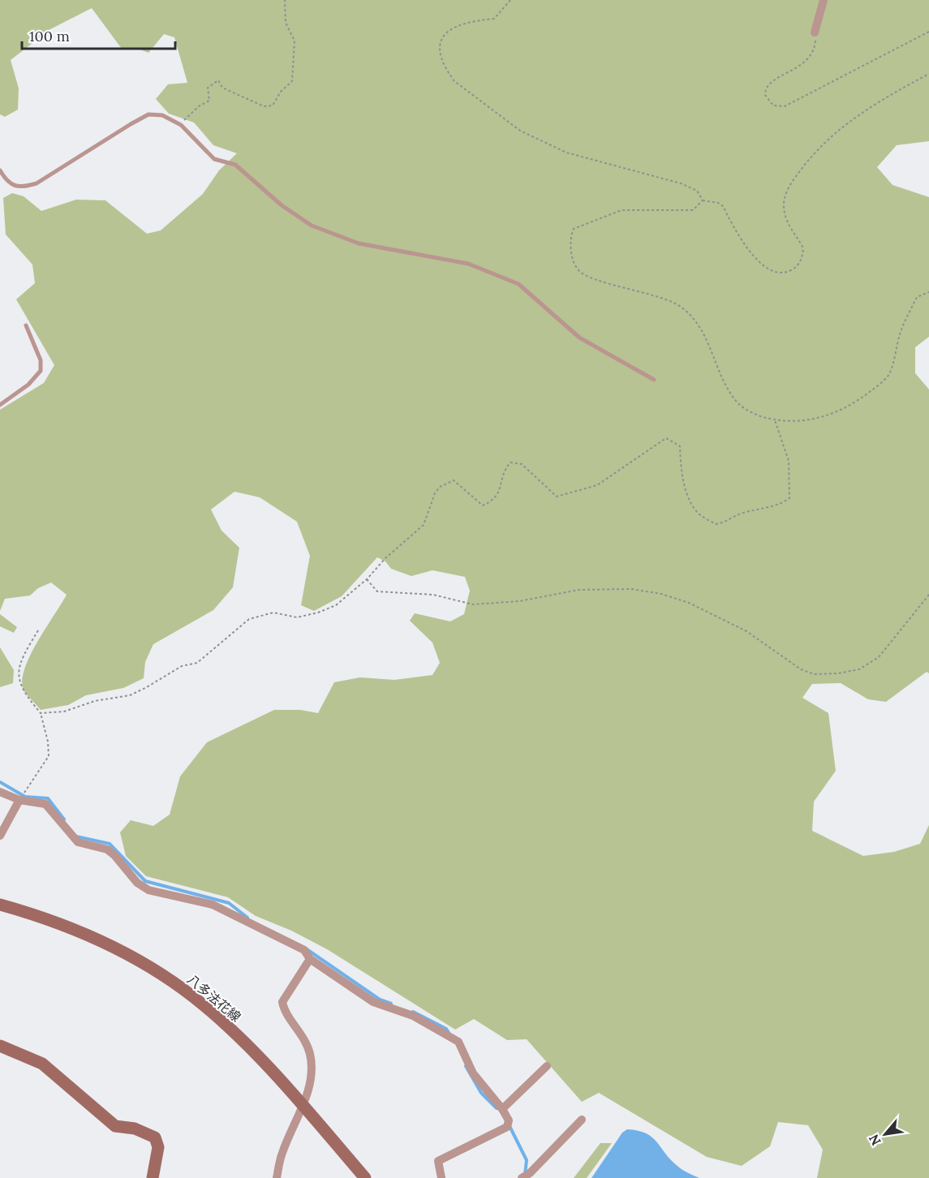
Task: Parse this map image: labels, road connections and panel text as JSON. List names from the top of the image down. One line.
{"streets":{"main road":["八多法花線"]},"scale_bar":"100 m","north":"bottom left"}
